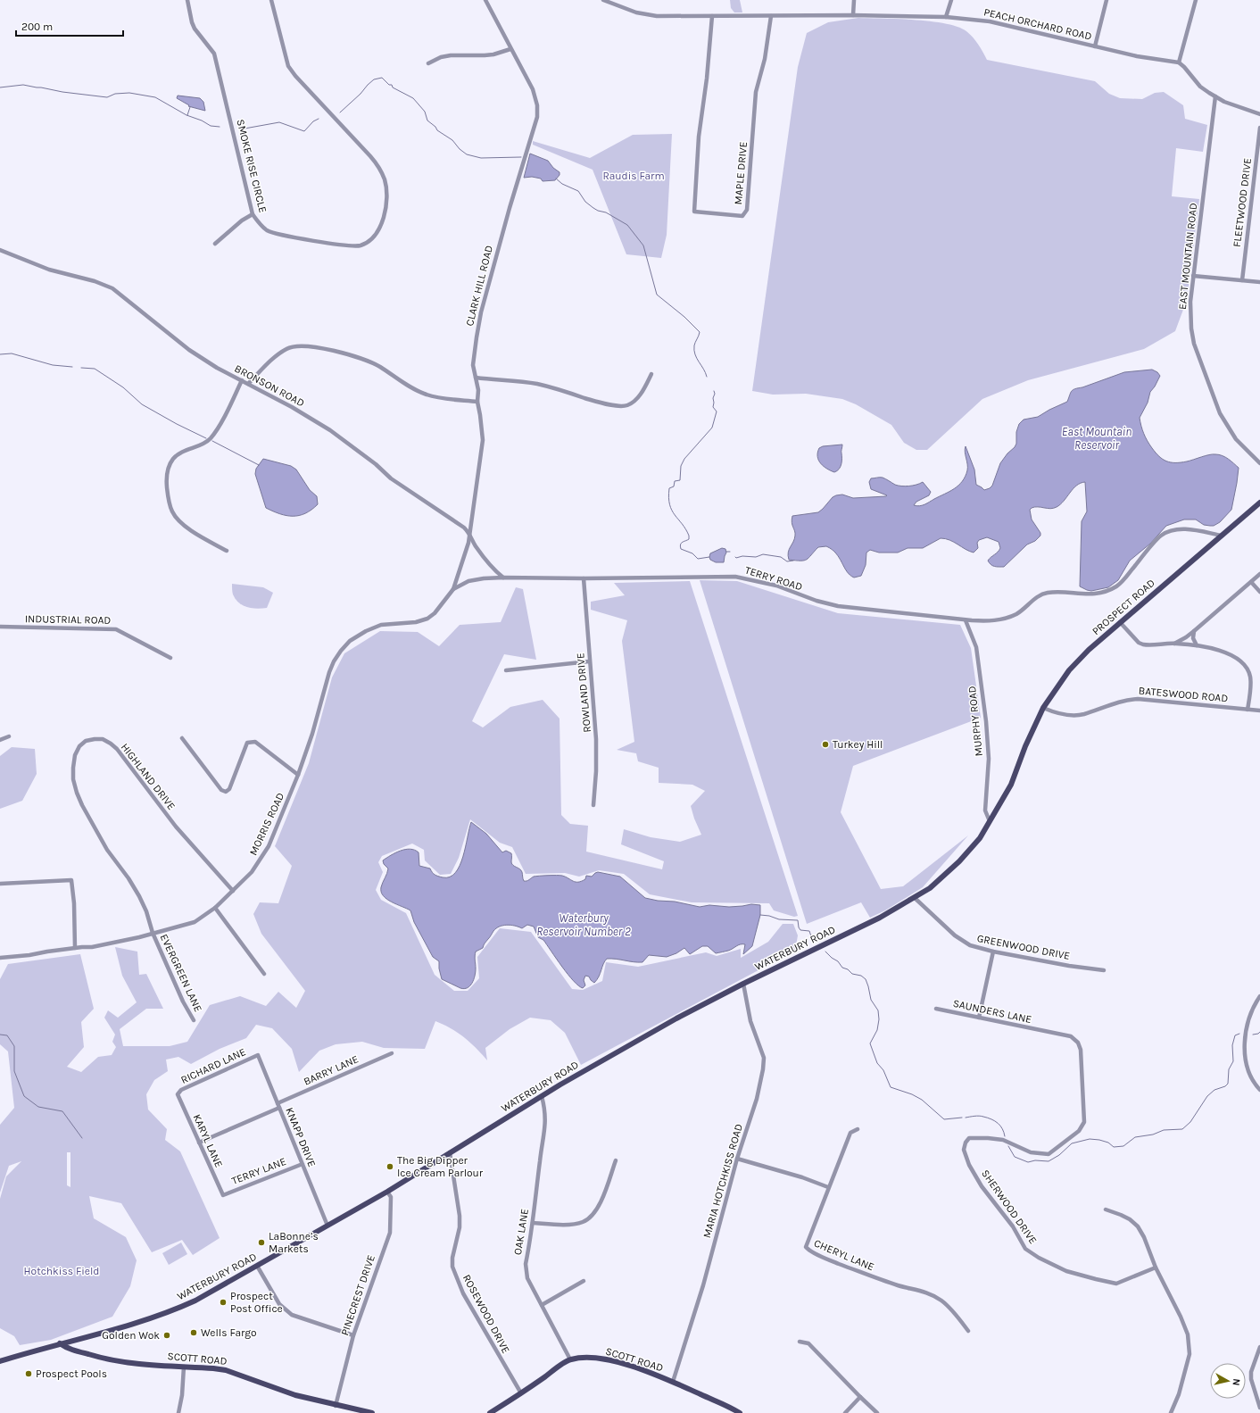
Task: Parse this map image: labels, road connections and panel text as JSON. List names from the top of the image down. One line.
{"streets":{"main road":["PROSPECT ROAD","WATERBURY ROAD","SCOTT ROAD"],"street":["PEACH ORCHARD ROAD","SMOKE RISE CIRCLE","MAPLE DRIVE","FLEETWOOD DRIVE","EAST MOUNTAIN ROAD","CLARK HILL ROAD","BRONSON ROAD","TERRY ROAD","INDUSTRIAL ROAD","ROWLAND DRIVE","BATESWOOD ROAD","MURPHY ROAD","HIGHLAND DRIVE","MORRIS ROAD","GREENWOOD DRIVE","EVERGREEN LANE","SAUNDERS LANE","RICHARD LANE","BARRY LANE","KNAPP DRIVE","KARYL LANE","TERRY LANE","MARIA HOTCHKISS ROAD","SHERWOOD DRIVE","OAK LANE","CHERYL LANE","PINECREST DRIVE","ROSEWOOD DRIVE"]},"crossings":[["PEACH ORCHARD ROAD","MAPLE DRIVE"],["CLARK HILL ROAD","BRONSON ROAD"],["CLARK HILL ROAD","TERRY ROAD"],["CLARK HILL ROAD","MORRIS ROAD"],["BRONSON ROAD","TERRY ROAD"],["TERRY ROAD","PROSPECT ROAD"],["TERRY ROAD","ROWLAND DRIVE"],["TERRY ROAD","MURPHY ROAD"],["TERRY ROAD","MORRIS ROAD"],["PROSPECT ROAD","BATESWOOD ROAD"],["PROSPECT ROAD","WATERBURY ROAD"],["MURPHY ROAD","WATERBURY ROAD"],["HIGHLAND DRIVE","MORRIS ROAD"],["HIGHLAND DRIVE","EVERGREEN LANE"],["MORRIS ROAD","EVERGREEN LANE"],["GREENWOOD DRIVE","WATERBURY ROAD"],["WATERBURY ROAD","KNAPP DRIVE"],["WATERBURY ROAD","MARIA HOTCHKISS ROAD"],["WATERBURY ROAD","OAK LANE"],["WATERBURY ROAD","PINECREST DRIVE"],["WATERBURY ROAD","ROSEWOOD DRIVE"],["WATERBURY ROAD","SCOTT ROAD"],["SAUNDERS LANE","SHERWOOD DRIVE"],["RICHARD LANE","KNAPP DRIVE"],["RICHARD LANE","KARYL LANE"],["BARRY LANE","KNAPP DRIVE"],["BARRY LANE","KARYL LANE"],["KNAPP DRIVE","TERRY LANE"],["KARYL LANE","TERRY LANE"],["MARIA HOTCHKISS ROAD","SCOTT ROAD"],["OAK LANE","SCOTT ROAD"],["PINECREST DRIVE","SCOTT ROAD"],["ROSEWOOD DRIVE","SCOTT ROAD"]],"water":["East Mountain Reservoir","Waterbury Reservoir Number 2"],"parks":["Raudis Farm","Hotchkiss Field"],"places":["Turkey Hill","The Big Dipper Ice Cream Parlour","LaBonne’s Markets","Prospect Post Office","Wells Fargo","Golden Wok","Prospect Pools"],"scale_bar":"200 m","north":"right"}
